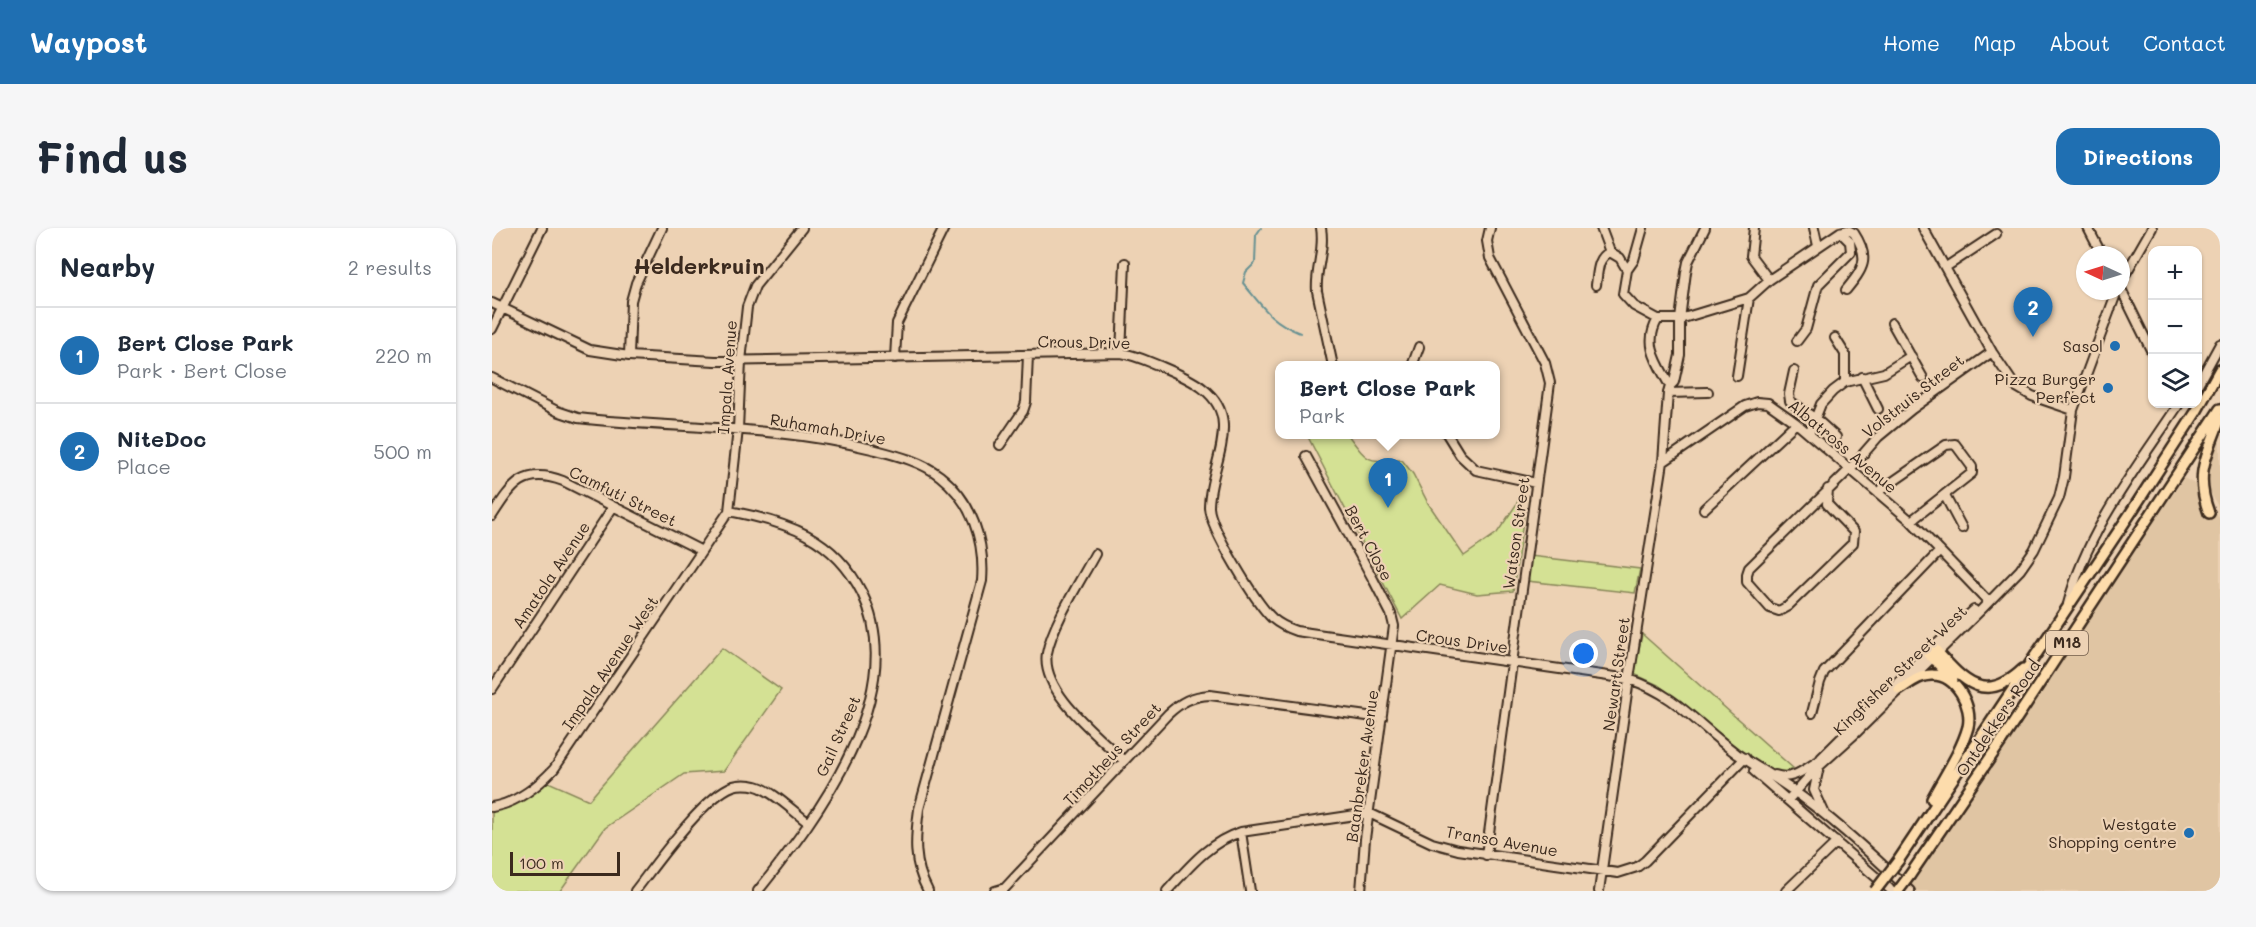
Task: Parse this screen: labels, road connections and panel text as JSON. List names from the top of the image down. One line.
{"streets":{"main road":["M18","Ontdekkers Road"],"street":["Crous Drive","Impala Avenue","Volstruis Street","Ruhamah Drive","Albatross Avenue","Camfuti Street","Watson Street","Bert Close","Amatola Avenue","Impala Avenue West","Kingfisher Street West","Newart Street","Gail Street","Timotheus Street","Baanbreker Avenue","Transo Avenue"]},"crossings":[["Crous Drive","Impala Avenue"],["Crous Drive","Watson Street"],["Crous Drive","Bert Close"],["Crous Drive","Kingfisher Street West"],["Crous Drive","Newart Street"],["Crous Drive","Baanbreker Avenue"],["Crous Drive","Transo Avenue"],["Impala Avenue","Ruhamah Drive"],["Impala Avenue","Impala Avenue West"],["Impala Avenue","Gail Street"],["Volstruis Street","Albatross Avenue"],["Albatross Avenue","Kingfisher Street West"],["Albatross Avenue","Newart Street"],["Camfuti Street","Amatola Avenue"],["Camfuti Street","Impala Avenue West"],["Watson Street","Transo Avenue"],["Bert Close","Baanbreker Avenue"],["Impala Avenue West","Gail Street"],["Newart Street","Transo Avenue"],["Timotheus Street","Baanbreker Avenue"],["Baanbreker Avenue","Transo Avenue"]],"districts":["Helderkruin"],"places":["Sasol","Pizza Burger Perfect","Westgate Shopping centre"],"scale_bar":"100 m","north":"left","page":{"header":"Waypost","nav":["Home","Map","About","Contact"],"buttons":"Directions","title":"Find us","heading":["Nearby","2 results"],"map_buttons":["+","−"],"pins":["2","1"],"list":[{"mark":"1","name":"Bert Close Park","note":"Park · Bert Close","value":"220 m"},{"mark":"2","name":"NiteDoc","note":"Place","value":"500 m"}],"popup":["Bert Close Park","Park"],"scale":"100 m"}}
